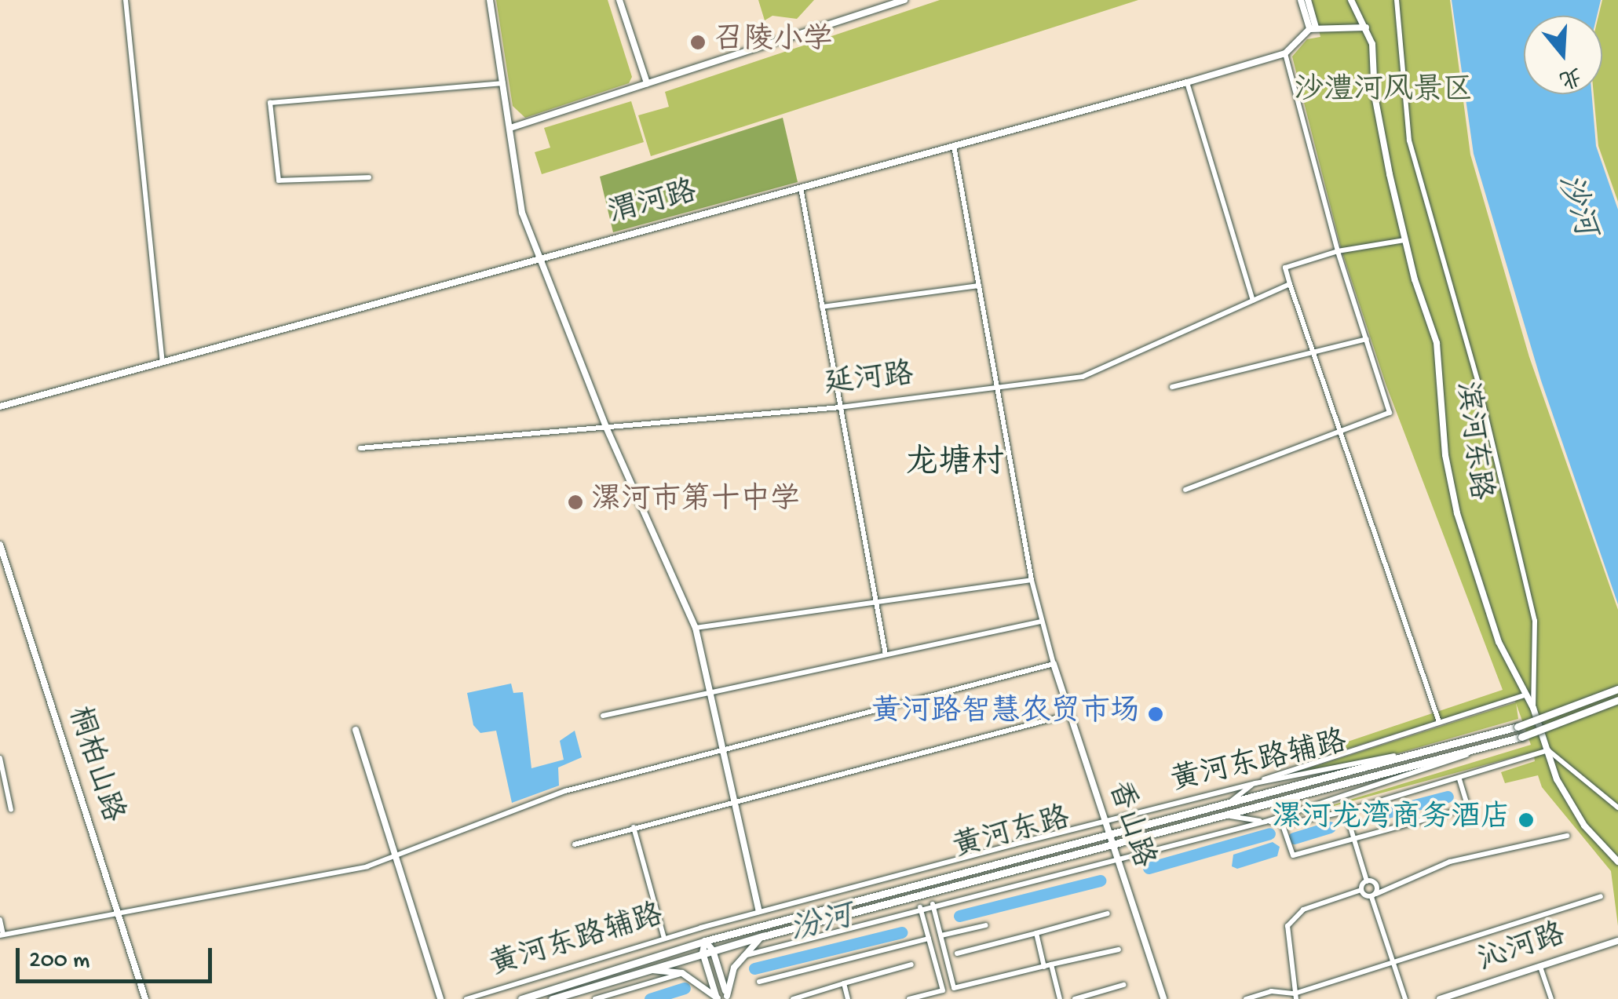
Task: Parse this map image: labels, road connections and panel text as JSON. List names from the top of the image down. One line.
{"streets":{"main road":["黄河东路"],"street":["渭河路","延河路","滨河东路","黄河东路辅路","桐柏山路","香山路","沁河路"]},"crossings":[["黄河东路辅路","香山路"],["黄河东路辅路","黄河东路"],["香山路","黄河东路"]],"districts":["龙塘村"],"water":["沙河","汾河"],"parks":["沙澧河风景区"],"places":["召陵小学","漯河市第十中学","黄河路智慧农贸市场","漯河龙湾商务酒店"],"scale_bar":"200 m","north":"bottom"}
